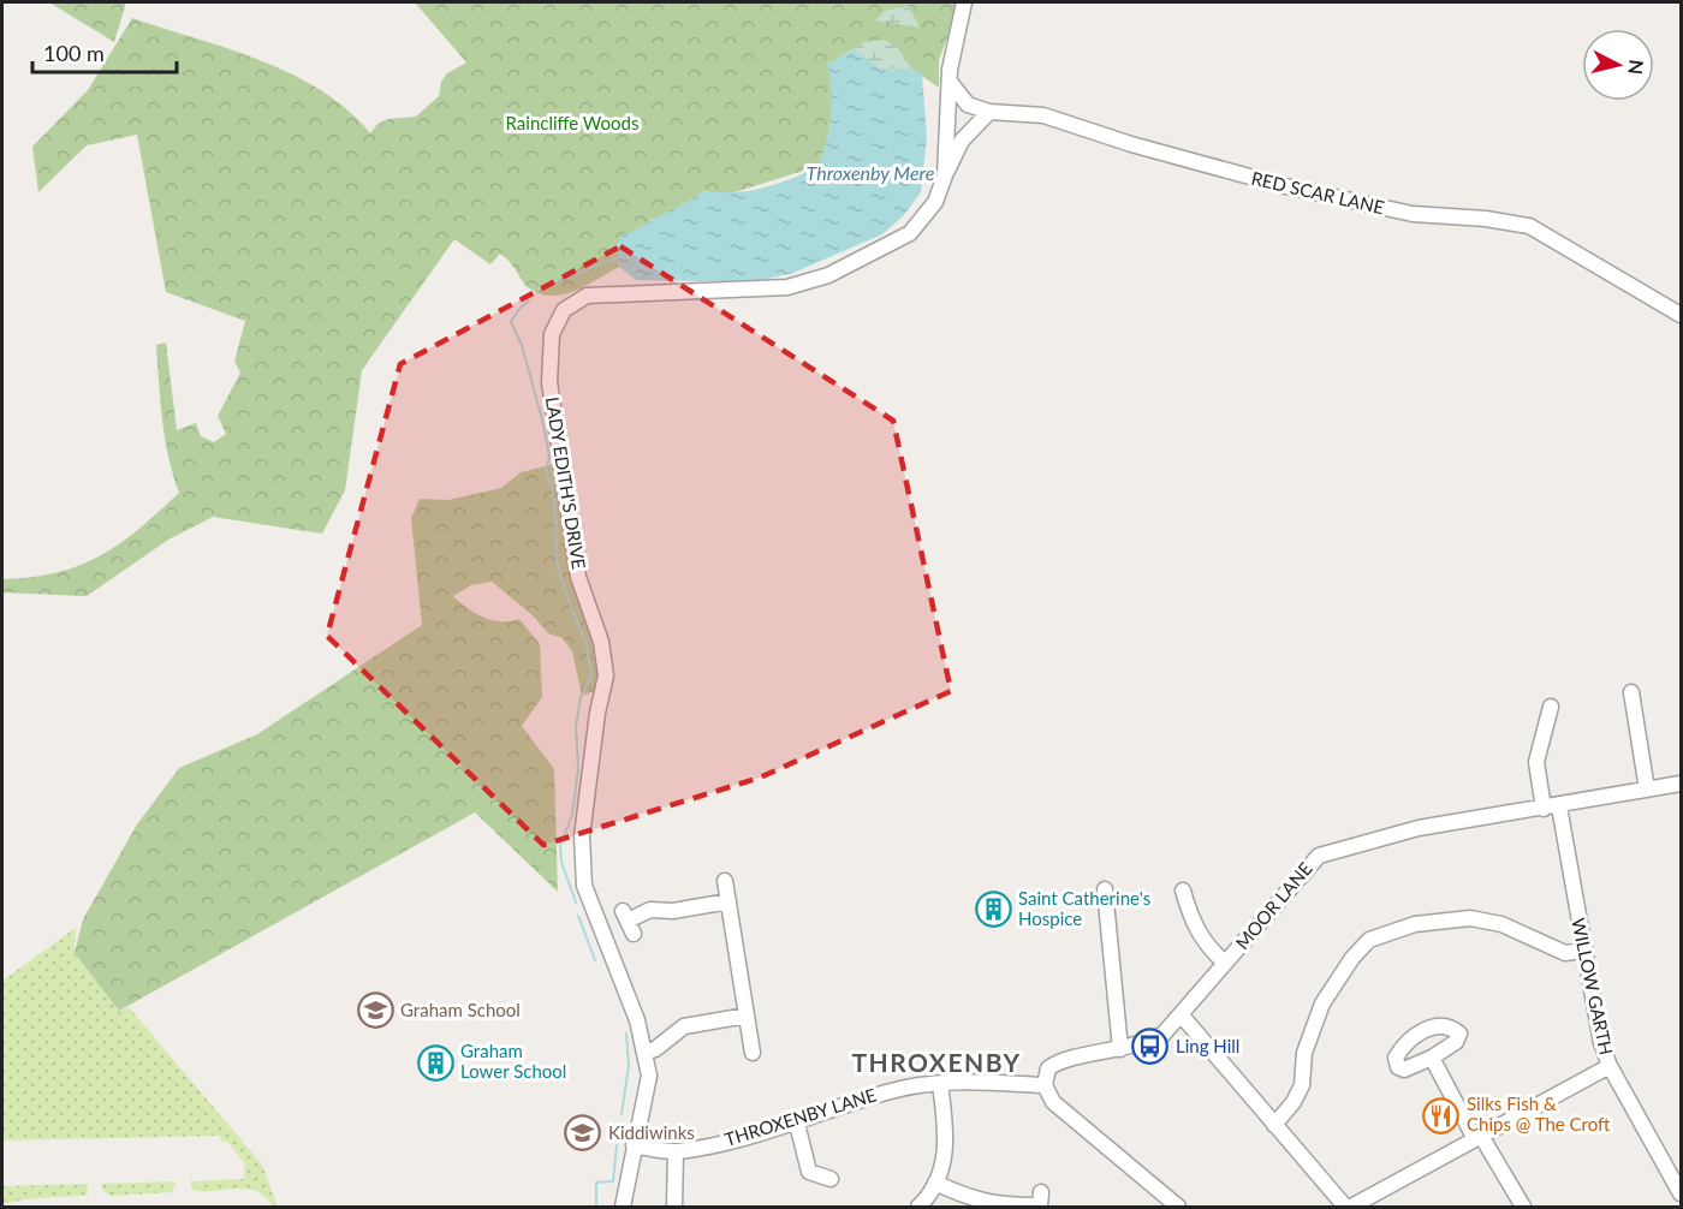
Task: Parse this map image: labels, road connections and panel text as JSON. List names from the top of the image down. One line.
{"streets":{"street":["RED SCAR LANE","LADY EDITH'S DRIVE","MOOR LANE","WILLOW GARTH","THROXENBY LANE"]},"crossings":[["RED SCAR LANE","LADY EDITH'S DRIVE"],["LADY EDITH'S DRIVE","THROXENBY LANE"],["MOOR LANE","WILLOW GARTH"],["MOOR LANE","THROXENBY LANE"]],"districts":["THROXENBY"],"water":["Throxenby Mere"],"parks":["Raincliffe Woods"],"places":{"building":["Saint Catherine's Hospice","Graham Lower School"],"school or university":["Graham School","Kiddiwinks"],"bus stop":["Ling Hill"],"restaurant":["Silks Fish & Chips @ The Croft"]},"scale_bar":"100 m","north":"right"}
